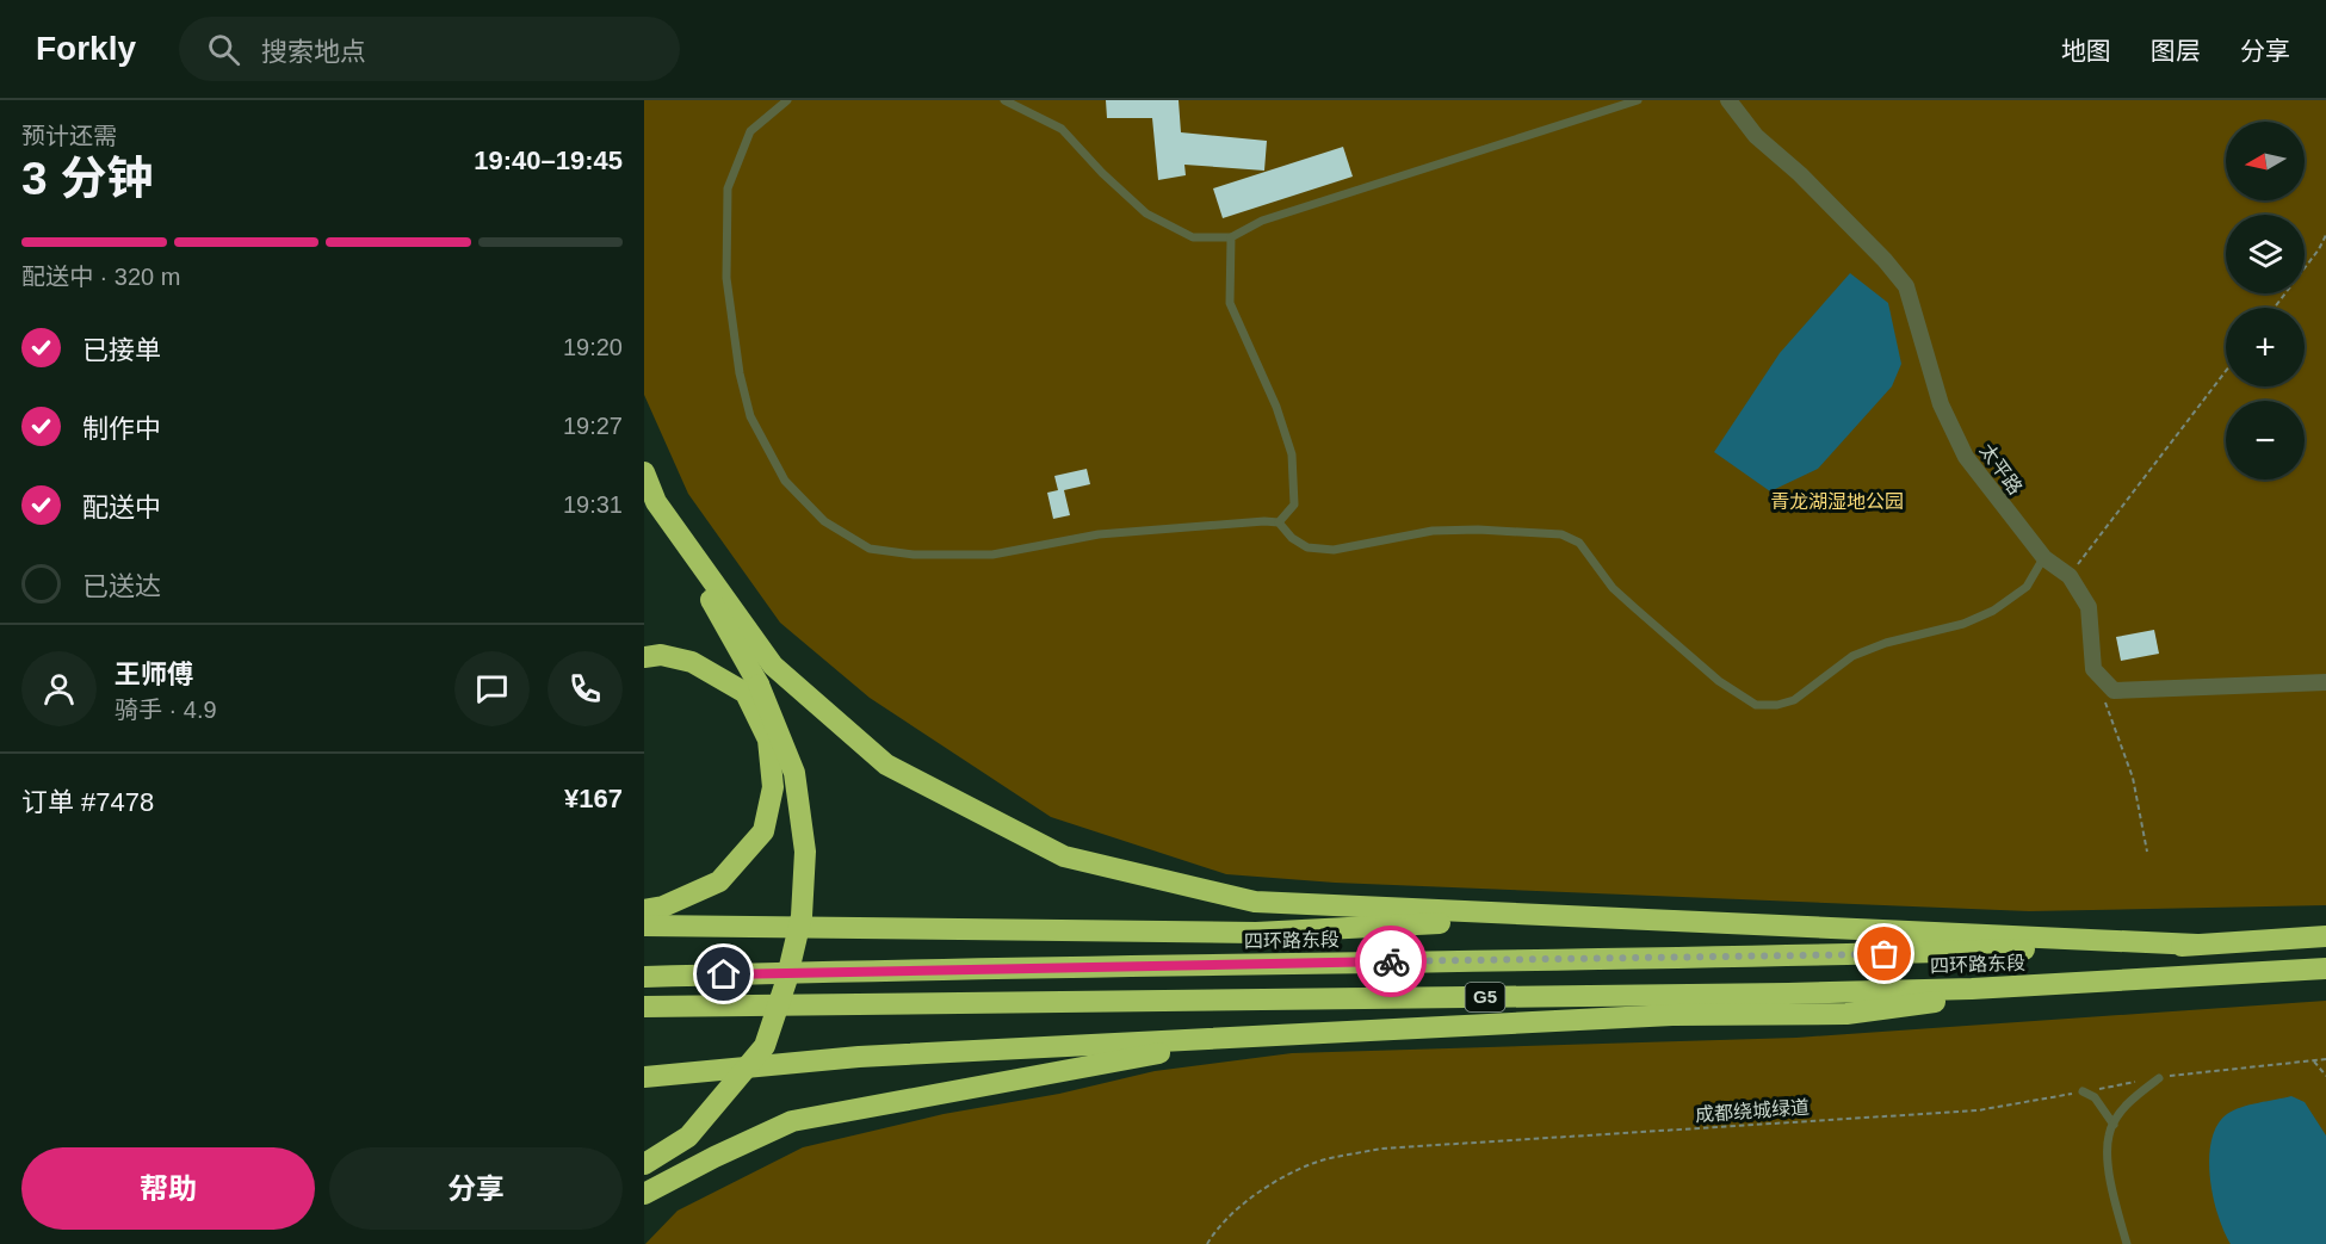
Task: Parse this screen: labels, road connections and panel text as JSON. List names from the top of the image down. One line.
{"streets":{"highway":["四环路东段","G5"],"street":["太平路"],"path":["成都绕城绿道"]},"parks":["青龙湖湿地公园"],"north":"left","page":{"header":"Forkly","search":"搜索地点","nav":["地图","图层","分享"],"heading":["3 分钟","预计还需","19:40–19:45"],"panel":["王师傅","骑手 · 4.9","订单 #7478","¥167"],"map_buttons":["+","−"],"bar":"配送中 · 320 m","list":[["已接单","19:20"],["制作中","19:27"],["配送中","19:31"],"已送达"],"buttons":["帮助","分享"]}}
